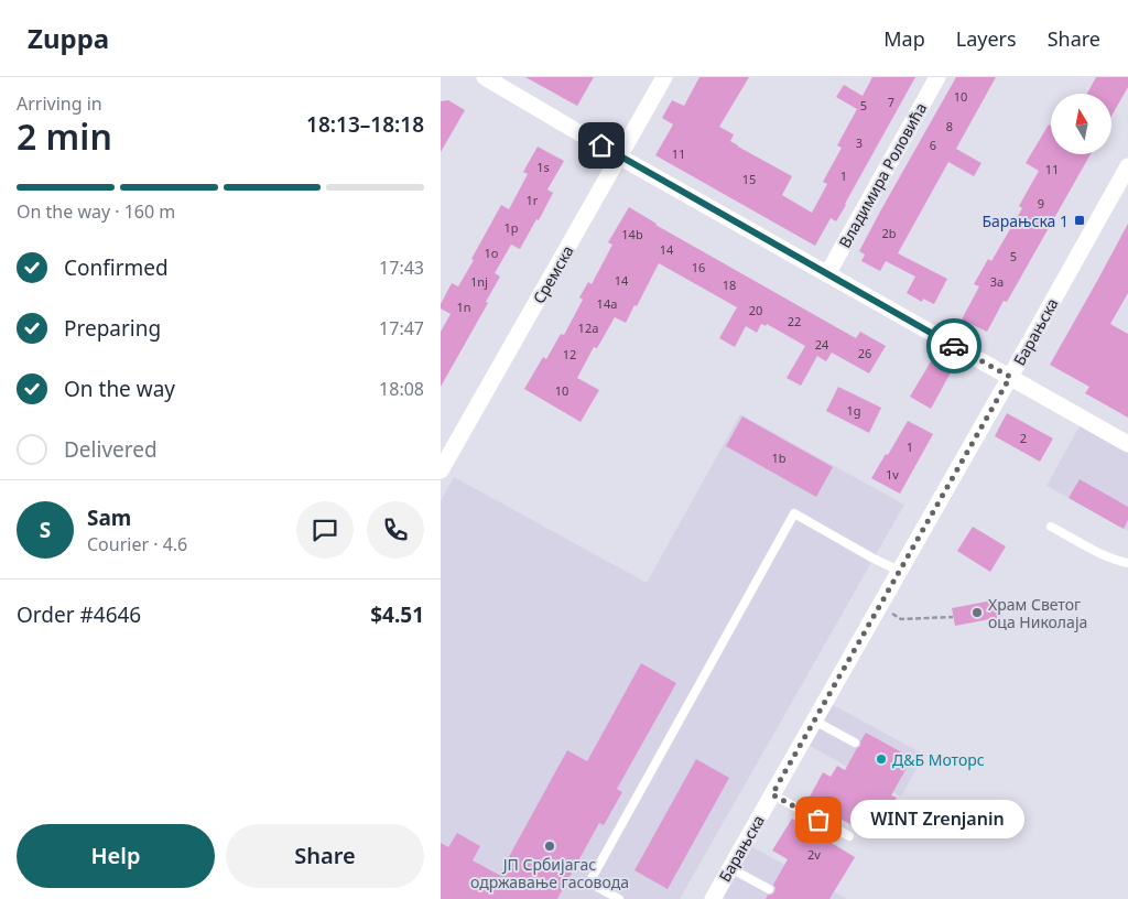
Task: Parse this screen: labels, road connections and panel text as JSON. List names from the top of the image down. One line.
{"streets":{"street":["Владимира Роловића","Сремска","Барањска"]},"places":{"transit":["Барањска 1"],"other":["Храм Светог оца Николаја","Д&Б Моторс","WINT Zrenjanin","ЈП Србијагас одржавање гасовода"]},"house_numbers":["10","7","5","8","3","6","11","1s","11","1","15","1r","9","1p","2b","14b","14","1o","5","16","14","1nj","3a","18","14a","1n","20","22","12a","24","26","12","10","1g","2","1","1b","1v","2v"],"north":"top","page":{"header":"Zuppa","nav":["Map","Layers","Share"],"heading":["2 min","Arriving in","18:13–18:18"],"panel":["Sam","Courier · 4.6","Order #4646","$4.51"],"bar":"On the way · 160 m","list":[["Confirmed","17:43"],["Preparing","17:47"],["On the way","18:08"],"Delivered"],"round":"S","bubble":"WINT Zrenjanin","buttons":["Help","Share"]}}
